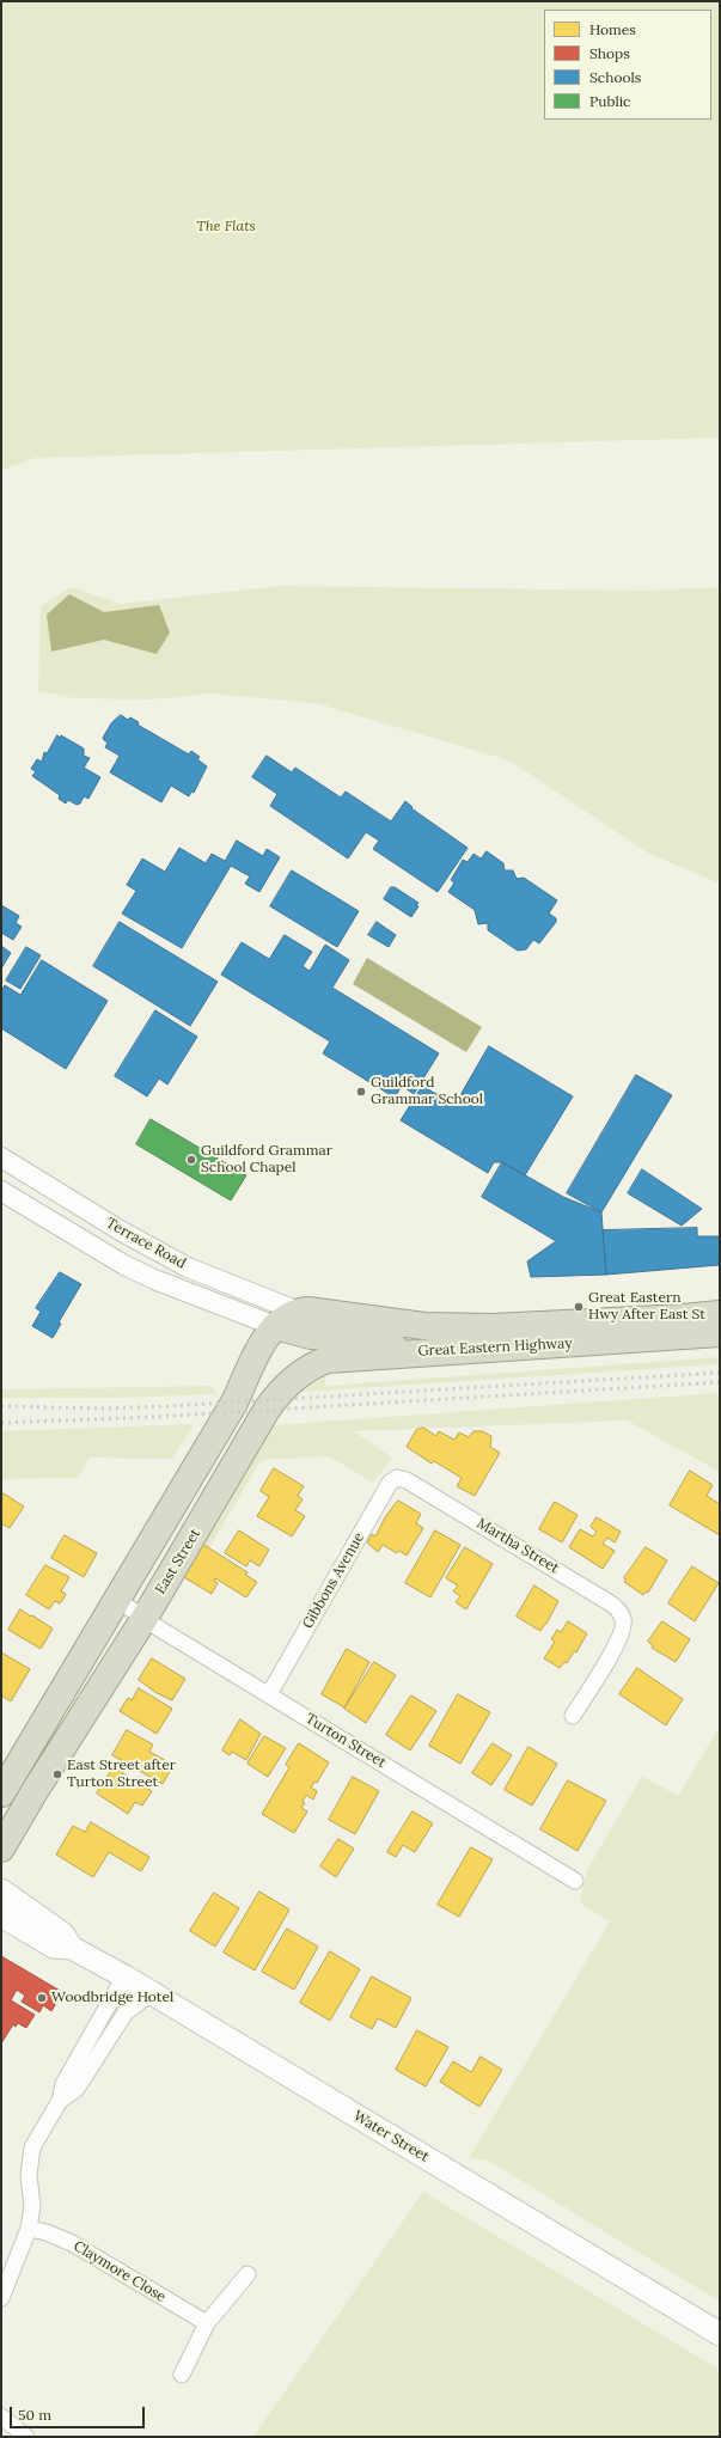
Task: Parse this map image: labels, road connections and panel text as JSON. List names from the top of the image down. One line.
{"streets":{"highway":["Great Eastern Highway","East Street"],"main road":["Water Street"],"street":["Terrace Road","Martha Street","Gibbons Avenue","Turton Street","Claymore Close"]},"crossings":[["Terrace Road","Great Eastern Highway"],["Great Eastern Highway","East Street"],["Martha Street","Gibbons Avenue"],["East Street","Turton Street"],["Gibbons Avenue","Turton Street"]],"parks":["The Flats"],"places":["Guildford Grammar School","Guildford Grammar School Chapel","Great Eastern Hwy After East St","East Street after Turton Street","Woodbridge Hotel"],"legend":["Homes","Shops","Schools","Public"],"scale_bar":"50 m"}
